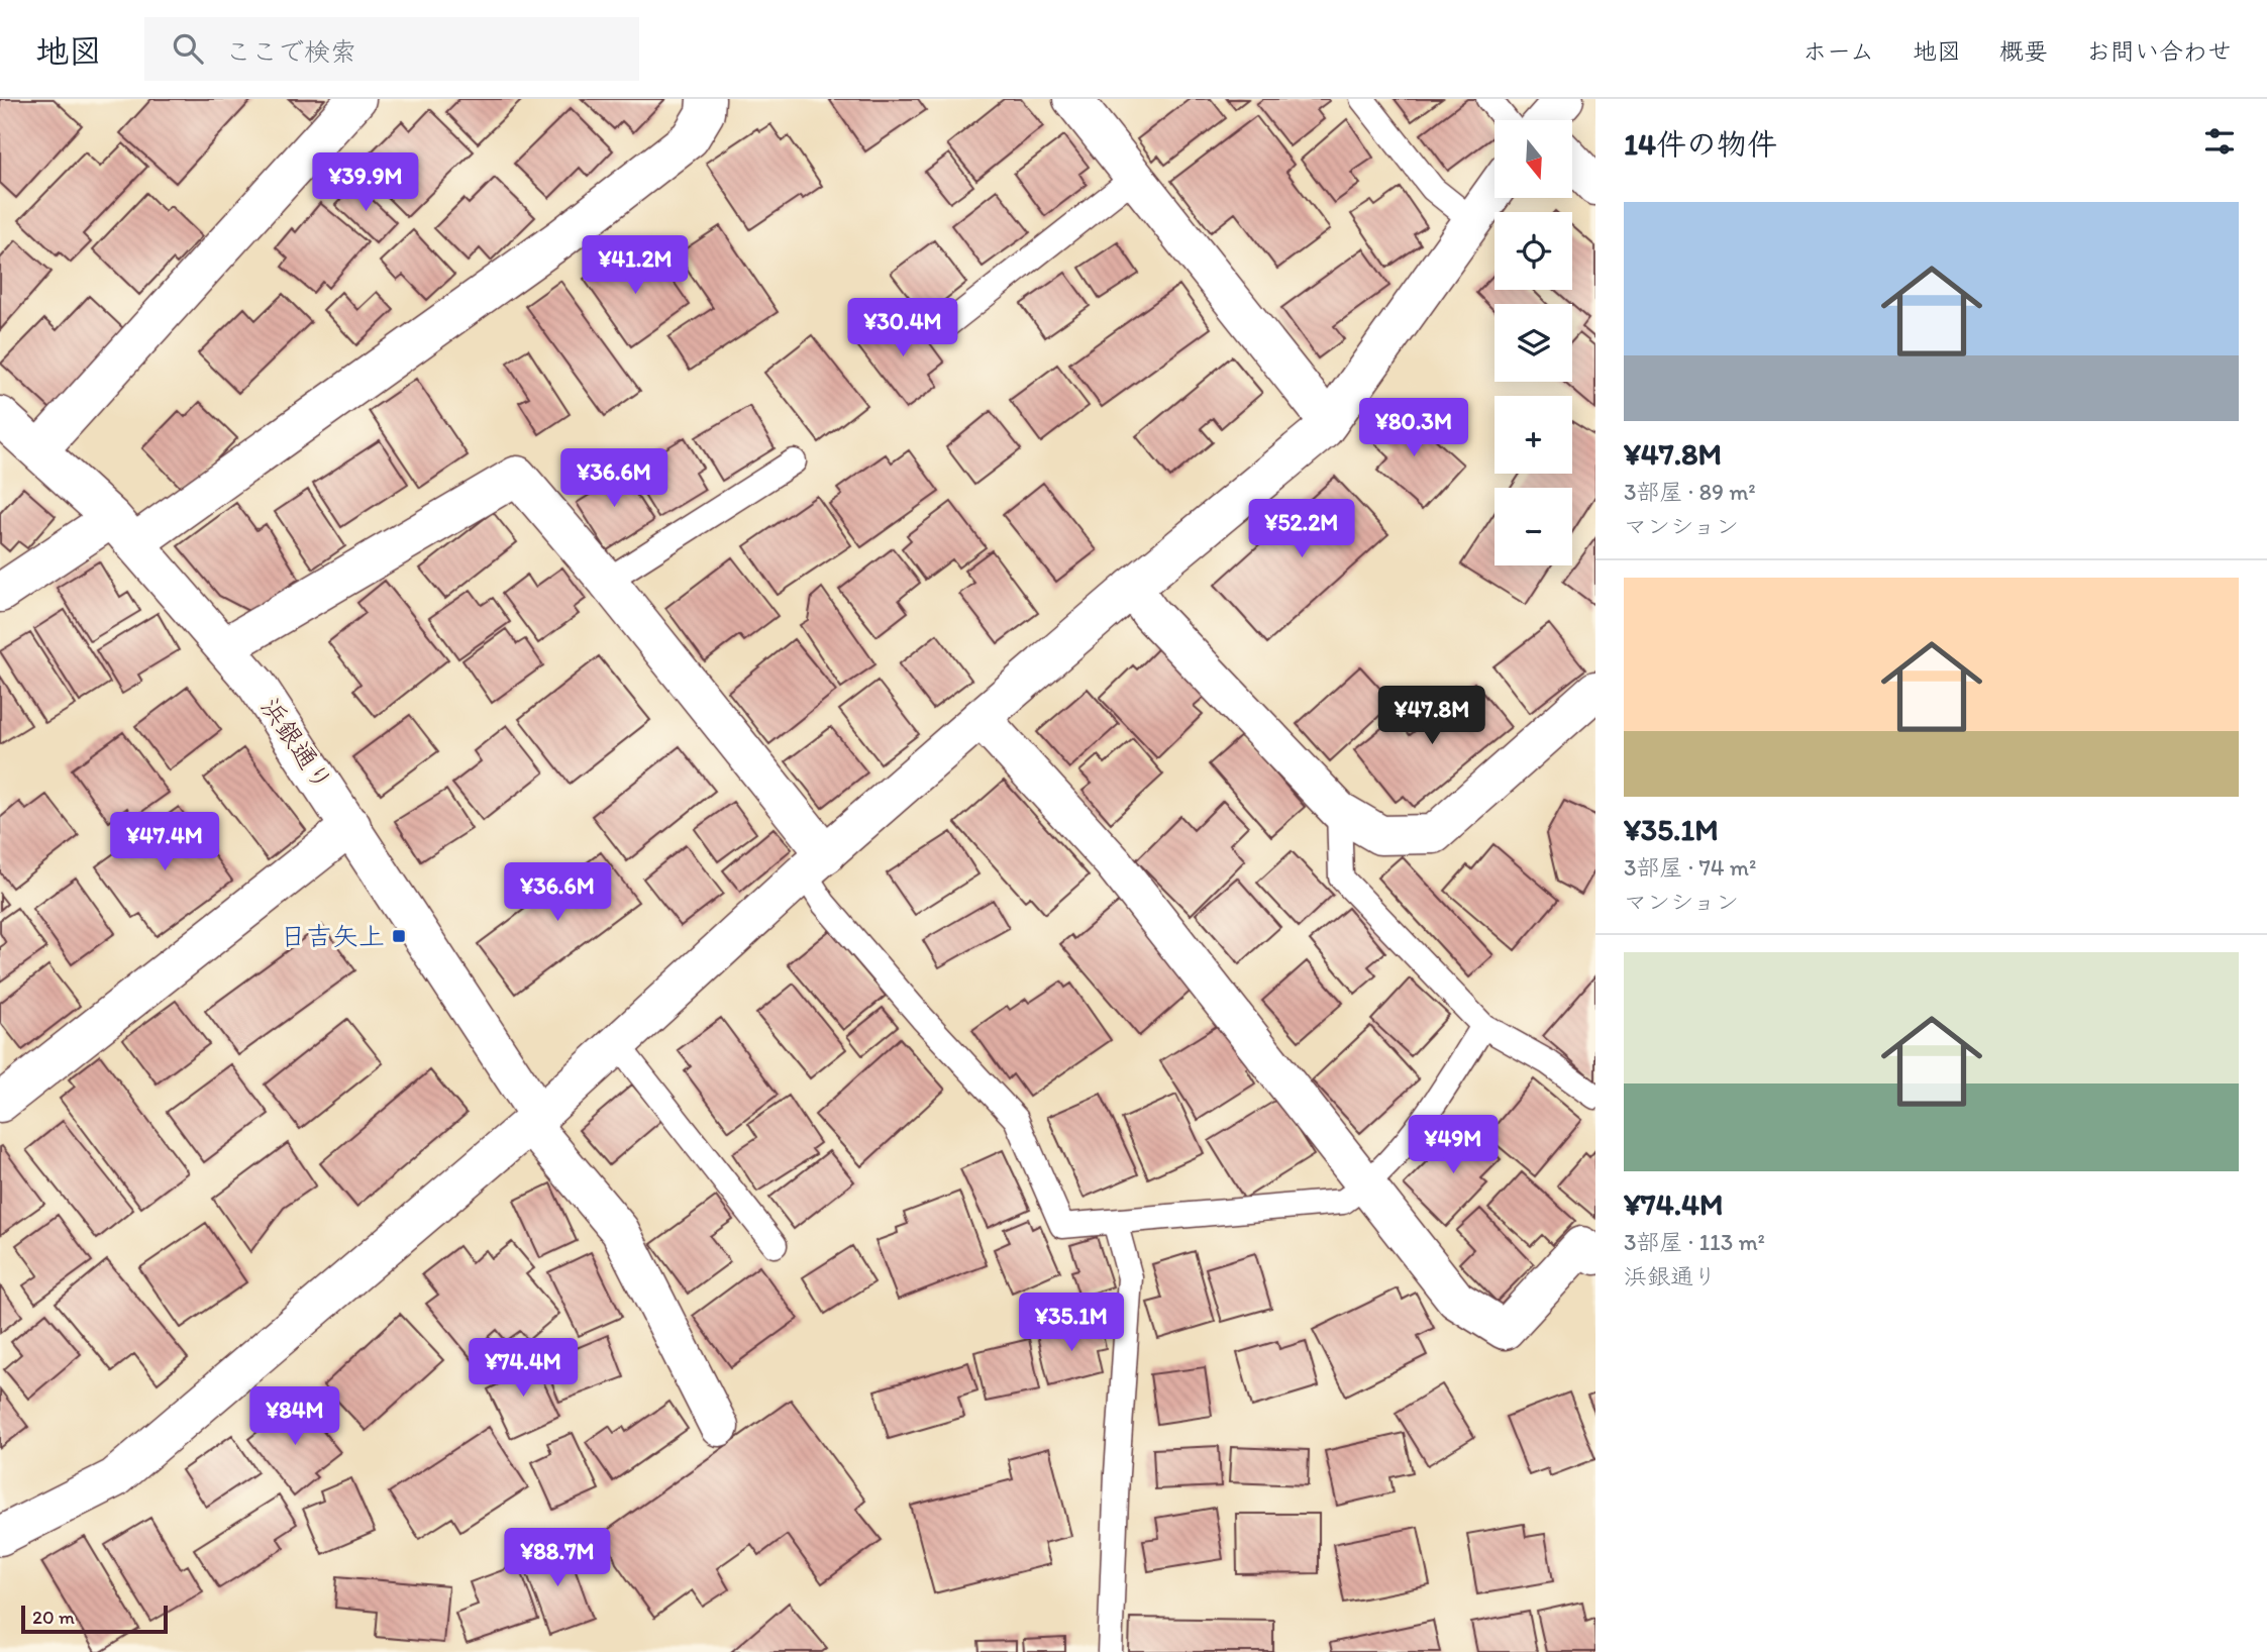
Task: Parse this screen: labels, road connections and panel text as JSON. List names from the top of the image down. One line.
{"streets":{"street":["浜銀通り"]},"places":{"transit":["日吉矢上"]},"scale_bar":"20 m","north":"bottom","page":{"header":"地図","search":"ここで検索","nav":["ホーム","地図","概要","お問い合わせ"],"heading":"14件の物件","map_buttons":["+","−"],"price":["¥39.9M","¥41.2M","¥30.4M","¥80.3M","¥36.6M","¥52.2M","¥47.8M","¥47.4M","¥36.6M","¥49M","¥35.1M","¥74.4M","¥84M","¥88.7M"],"list":[{"name":"¥47.8M","note":"3部屋 · 89 m² · マンション"},{"name":"¥35.1M","note":"3部屋 · 74 m² · マンション"},{"name":"¥74.4M","note":"3部屋 · 113 m² · 浜銀通り"}],"scale":"20 m"}}
